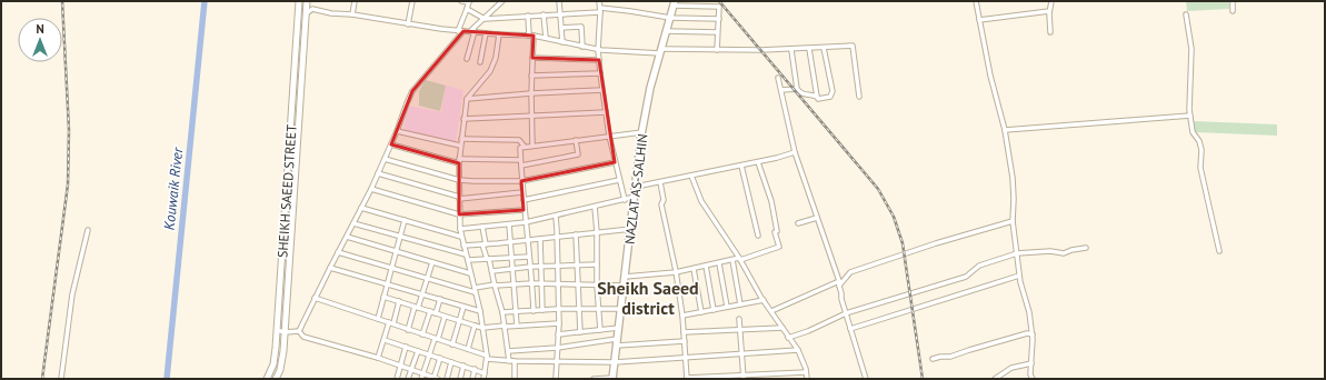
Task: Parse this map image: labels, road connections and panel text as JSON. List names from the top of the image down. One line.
{"streets":{"main road":["NAZLAT AS-SALHIN","SHEIKH SAEED STREET"]},"districts":["Sheikh Saeed district"],"water":["Kouwaik River"],"north":"top"}
